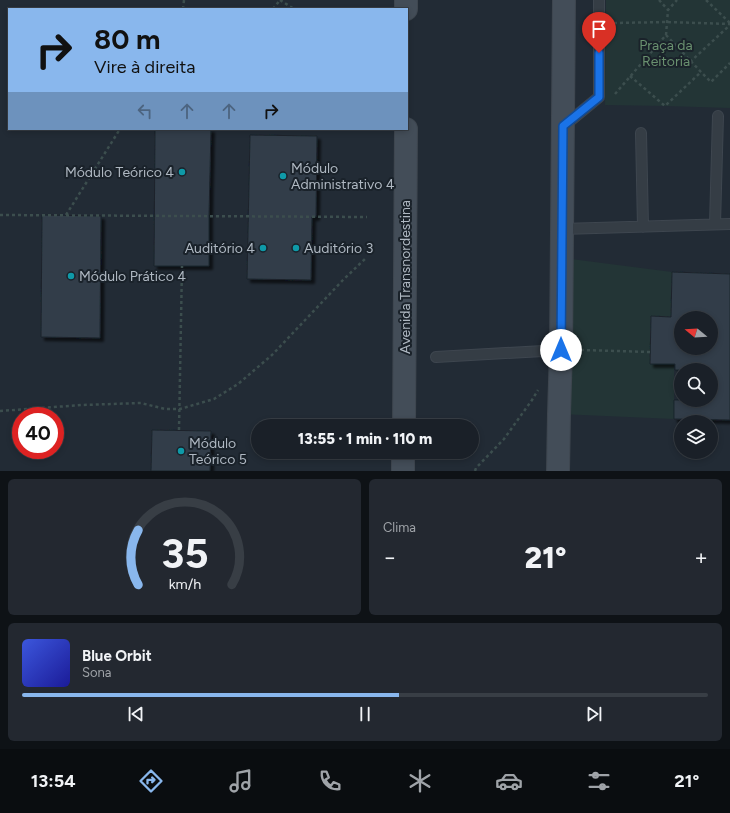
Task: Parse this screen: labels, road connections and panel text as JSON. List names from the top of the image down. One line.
{"streets":{"street":["Avenida Transnordestina"]},"parks":["Praça da Reitoria"],"places":["Módulo Teórico 4","Módulo Administrativo 4","Auditório 4","Auditório 3","Módulo Prático 4","Módulo Teórico 5"],"north":"left","page":{"turn":["80 m","Vire à direita"],"limit":"40","trip":"13:55 · 1 min · 110 m","tile":"Clima","heat":["−","21°","+"],"song":["Blue Orbit","Sona"],"tabs":["13:54","21°"],"gauge":["35","km/h"]}}
